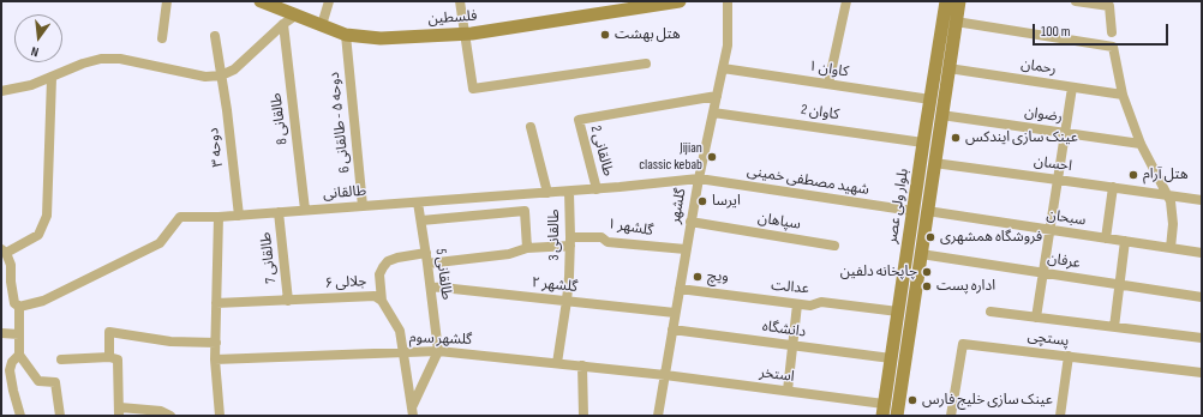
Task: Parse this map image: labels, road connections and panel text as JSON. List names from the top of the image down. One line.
{"streets":{"main road":["فلسطین","بلوار ولی عصر"],"street":["رحمان","کاوان ۱","کاوان 2","رضوان","طالقانی 8","دوحه ۵ - طالقانی 6","دوحه ۳","طالقانی 2","احسان","شهید مصطفی خمینی","طالقانی","گلشهر","سبحان","سپاهان","گلشهر ۱","طالقانی 3","طالقانی 7","عرفان","طالقانی 5","جلالی ۶","گلشهر ۲","عدالت","دانشگاه","گلشهر سوم","پستچی","استخر"]},"crossings":[["فلسطین","دوحه ۵ - طالقانی 6"],["رحمان","بلوار ولی عصر"],["کاوان ۱","گلشهر"],["کاوان ۱","بلوار ولی عصر"],["کاوان 2","گلشهر"],["کاوان 2","بلوار ولی عصر"],["رضوان","بلوار ولی عصر"],["طالقانی 8","طالقانی"],["دوحه ۵ - طالقانی 6","طالقانی"],["دوحه ۳","طالقانی"],["طالقانی 2","طالقانی"],["طالقانی 2","گلشهر"],["احسان","بلوار ولی عصر"],["شهید مصطفی خمینی","طالقانی"],["شهید مصطفی خمینی","گلشهر"],["شهید مصطفی خمینی","بلوار ولی عصر"],["طالقانی","گلشهر"],["طالقانی","طالقانی 3"],["طالقانی","طالقانی 7"],["طالقانی","طالقانی 5"],["گلشهر","سپاهان"],["گلشهر","گلشهر ۱"],["گلشهر","گلشهر ۲"],["گلشهر","عدالت"],["گلشهر","دانشگاه"],["گلشهر","گلشهر سوم"],["گلشهر","استخر"],["بلوار ولی عصر","سبحان"],["بلوار ولی عصر","عرفان"],["بلوار ولی عصر","عدالت"],["بلوار ولی عصر","دانشگاه"],["بلوار ولی عصر","استخر"],["گلشهر ۱","طالقانی 3"],["گلشهر ۱","طالقانی 5"],["گلشهر ۱","جلالی ۶"],["طالقانی 3","گلشهر ۲"],["طالقانی 3","گلشهر سوم"],["طالقانی 7","جلالی ۶"],["طالقانی 5","گلشهر ۲"],["طالقانی 5","گلشهر سوم"],["جلالی ۶","گلشهر سوم"],["گلشهر سوم","استخر"]],"places":["هتل بهشت","عینک سازی ایندکس","Jijian classic kebab","هتل آرام","ایرسا","فروشگاه همشهری","چاپخانه دلفین","ویچ","اداره پست","عینک سازی خلیج فارس"],"scale_bar":"100 m","north":"bottom"}
